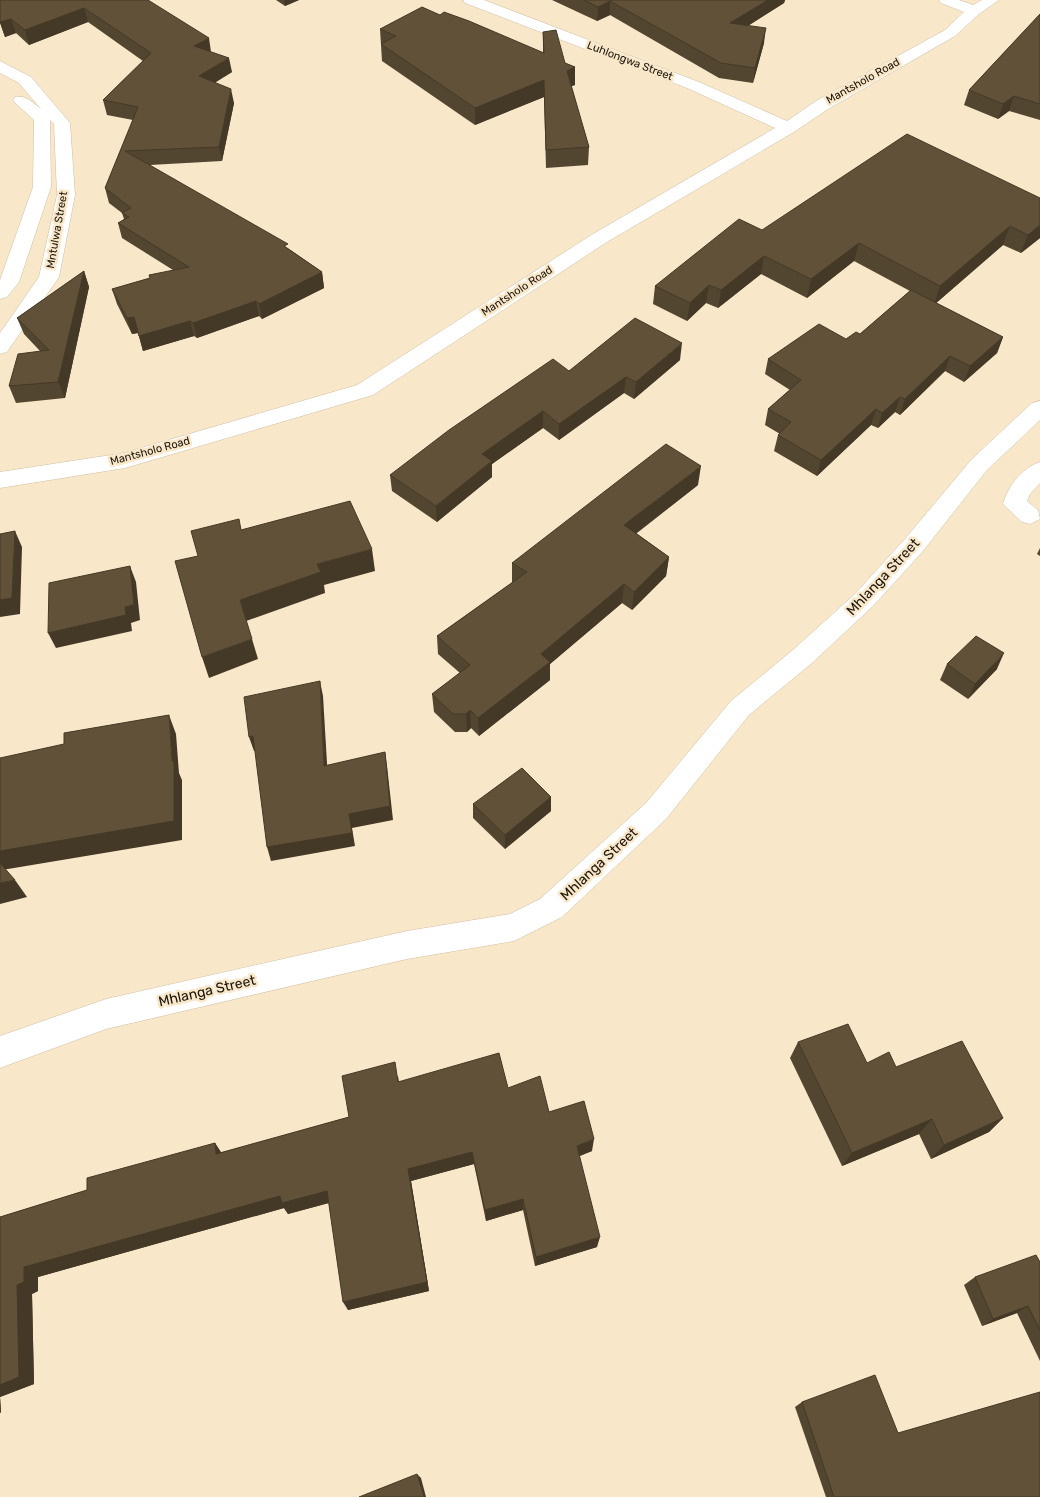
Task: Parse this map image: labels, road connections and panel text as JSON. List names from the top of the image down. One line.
{"streets":{"street":["Luhlongwa Street","Mantsholo Road","Mntulwa Street","Mhlanga Street"]},"crossings":[["Luhlongwa Street","Mantsholo Road"]]}
